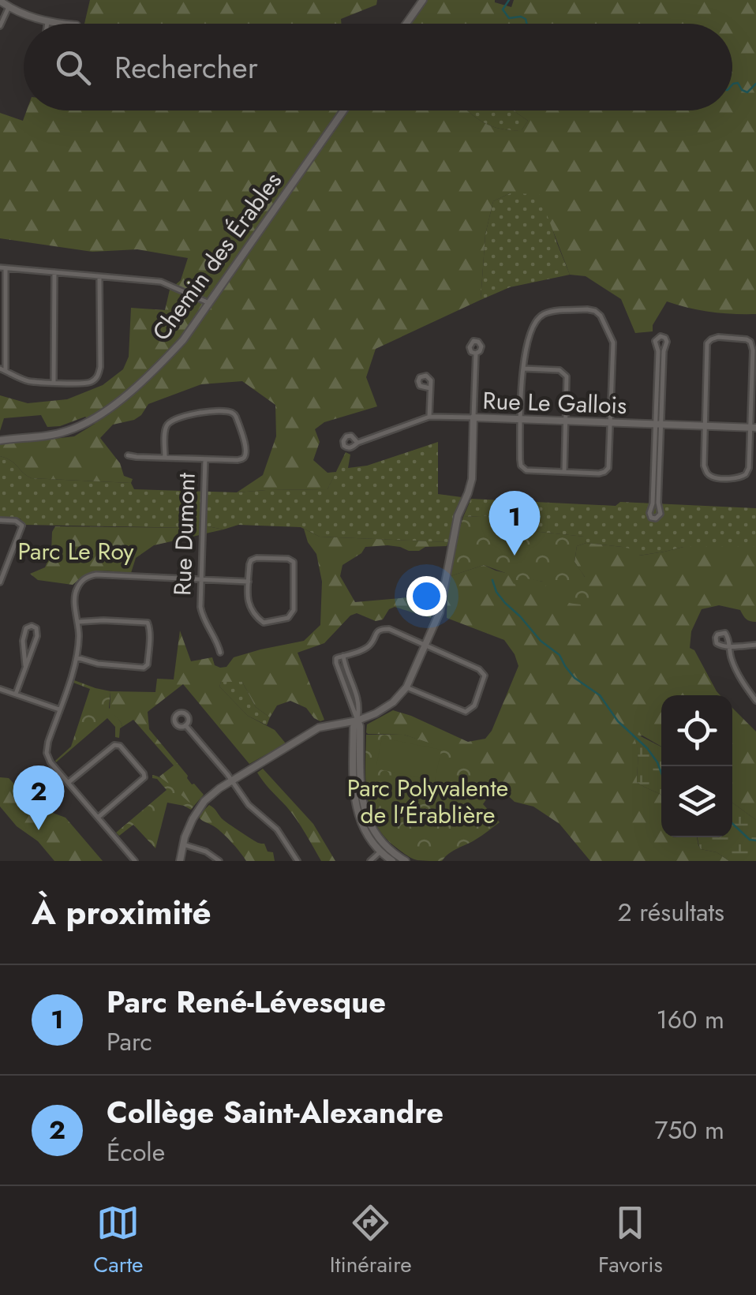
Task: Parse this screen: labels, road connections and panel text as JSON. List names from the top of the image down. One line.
{"streets":{"street":["Chemin des Érables","Rue Le Gallois","Rue Dumont"]},"parks":["Parc Le Roy","Parc Polyvalente de l'Érablière"],"page":{"search":"Rechercher","pins":["1","2"],"heading":["À proximité","2 résultats"],"list":[{"mark":"1","name":"Parc René-Lévesque","note":"Parc","value":"160 m"},{"mark":"2","name":"Collège Saint-Alexandre","note":"École","value":"750 m"}],"nav":["Carte","Itinéraire","Favoris"]}}
